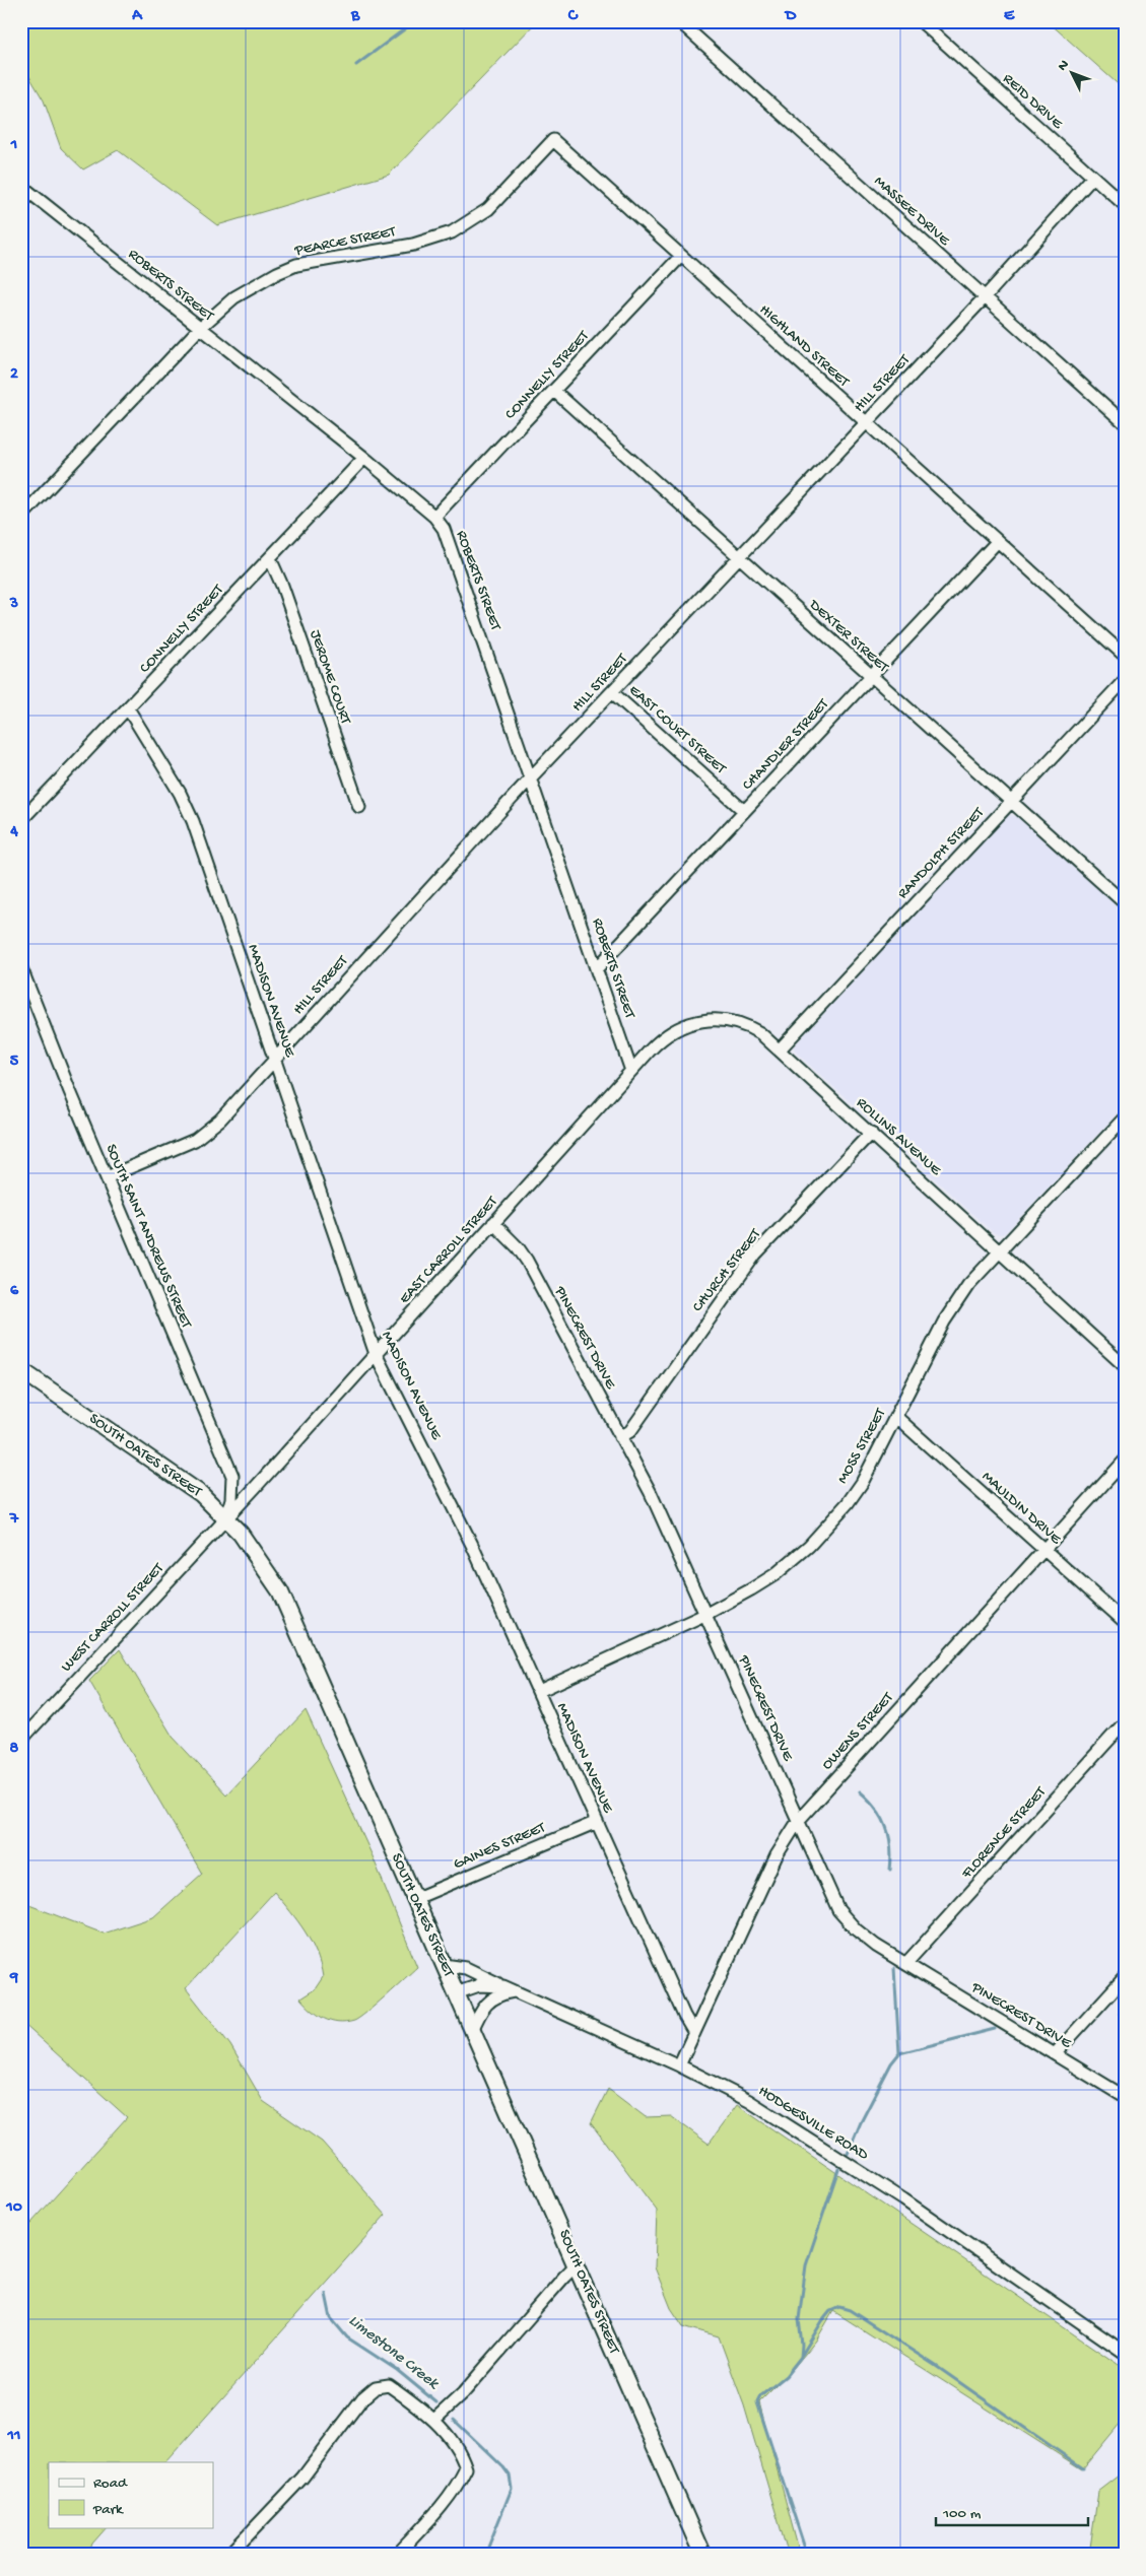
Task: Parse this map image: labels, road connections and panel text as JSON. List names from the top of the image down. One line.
{"streets":{"main road":["SOUTH OATES STREET"],"street":["REID DRIVE","MASSEE DRIVE","PEARCE STREET","ROBERTS STREET","HIGHLAND STREET","CONNELLY STREET","HILL STREET","DEXTER STREET","JEROME COURT","EAST COURT STREET","CHANDLER STREET","RANDOLPH STREET","MADISON AVENUE","ROLLINS AVENUE","SOUTH SAINT ANDREWS STREET","EAST CARROLL STREET","CHURCH STREET","PINECREST DRIVE","MOSS STREET","MAULDIN DRIVE","WEST CARROLL STREET","OWENS STREET","FLORENCE STREET","GAINES STREET","HODGESVILLE ROAD"]},"crossings":[["REID DRIVE","HILL STREET"],["MASSEE DRIVE","HILL STREET"],["PEARCE STREET","ROBERTS STREET"],["PEARCE STREET","HIGHLAND STREET"],["ROBERTS STREET","CONNELLY STREET"],["ROBERTS STREET","HILL STREET"],["ROBERTS STREET","CHANDLER STREET"],["ROBERTS STREET","ROLLINS AVENUE"],["ROBERTS STREET","EAST CARROLL STREET"],["HIGHLAND STREET","CONNELLY STREET"],["HIGHLAND STREET","HILL STREET"],["HIGHLAND STREET","CHANDLER STREET"],["CONNELLY STREET","DEXTER STREET"],["CONNELLY STREET","JEROME COURT"],["CONNELLY STREET","MADISON AVENUE"],["HILL STREET","DEXTER STREET"],["HILL STREET","EAST COURT STREET"],["HILL STREET","MADISON AVENUE"],["HILL STREET","SOUTH SAINT ANDREWS STREET"],["DEXTER STREET","CHANDLER STREET"],["DEXTER STREET","RANDOLPH STREET"],["EAST COURT STREET","CHANDLER STREET"],["RANDOLPH STREET","ROLLINS AVENUE"],["MADISON AVENUE","EAST CARROLL STREET"],["MADISON AVENUE","MOSS STREET"],["MADISON AVENUE","OWENS STREET"],["MADISON AVENUE","GAINES STREET"],["ROLLINS AVENUE","EAST CARROLL STREET"],["ROLLINS AVENUE","CHURCH STREET"],["ROLLINS AVENUE","MOSS STREET"],["SOUTH SAINT ANDREWS STREET","EAST CARROLL STREET"],["SOUTH SAINT ANDREWS STREET","SOUTH OATES STREET"],["SOUTH SAINT ANDREWS STREET","WEST CARROLL STREET"],["EAST CARROLL STREET","PINECREST DRIVE"],["EAST CARROLL STREET","SOUTH OATES STREET"],["EAST CARROLL STREET","WEST CARROLL STREET"],["CHURCH STREET","PINECREST DRIVE"],["PINECREST DRIVE","MOSS STREET"],["PINECREST DRIVE","OWENS STREET"],["PINECREST DRIVE","FLORENCE STREET"],["MOSS STREET","MAULDIN DRIVE"],["SOUTH OATES STREET","WEST CARROLL STREET"],["SOUTH OATES STREET","GAINES STREET"],["SOUTH OATES STREET","HODGESVILLE ROAD"],["MAULDIN DRIVE","OWENS STREET"],["OWENS STREET","HODGESVILLE ROAD"]],"water":["Limestone Creek"],"legend":["Road","Park"],"scale_bar":"100 m","north":"top left","grid":{"columns":["A","B","C","D","E"],"rows":["1","2","3","4","5","6","7","8","9","10","11"]}}
